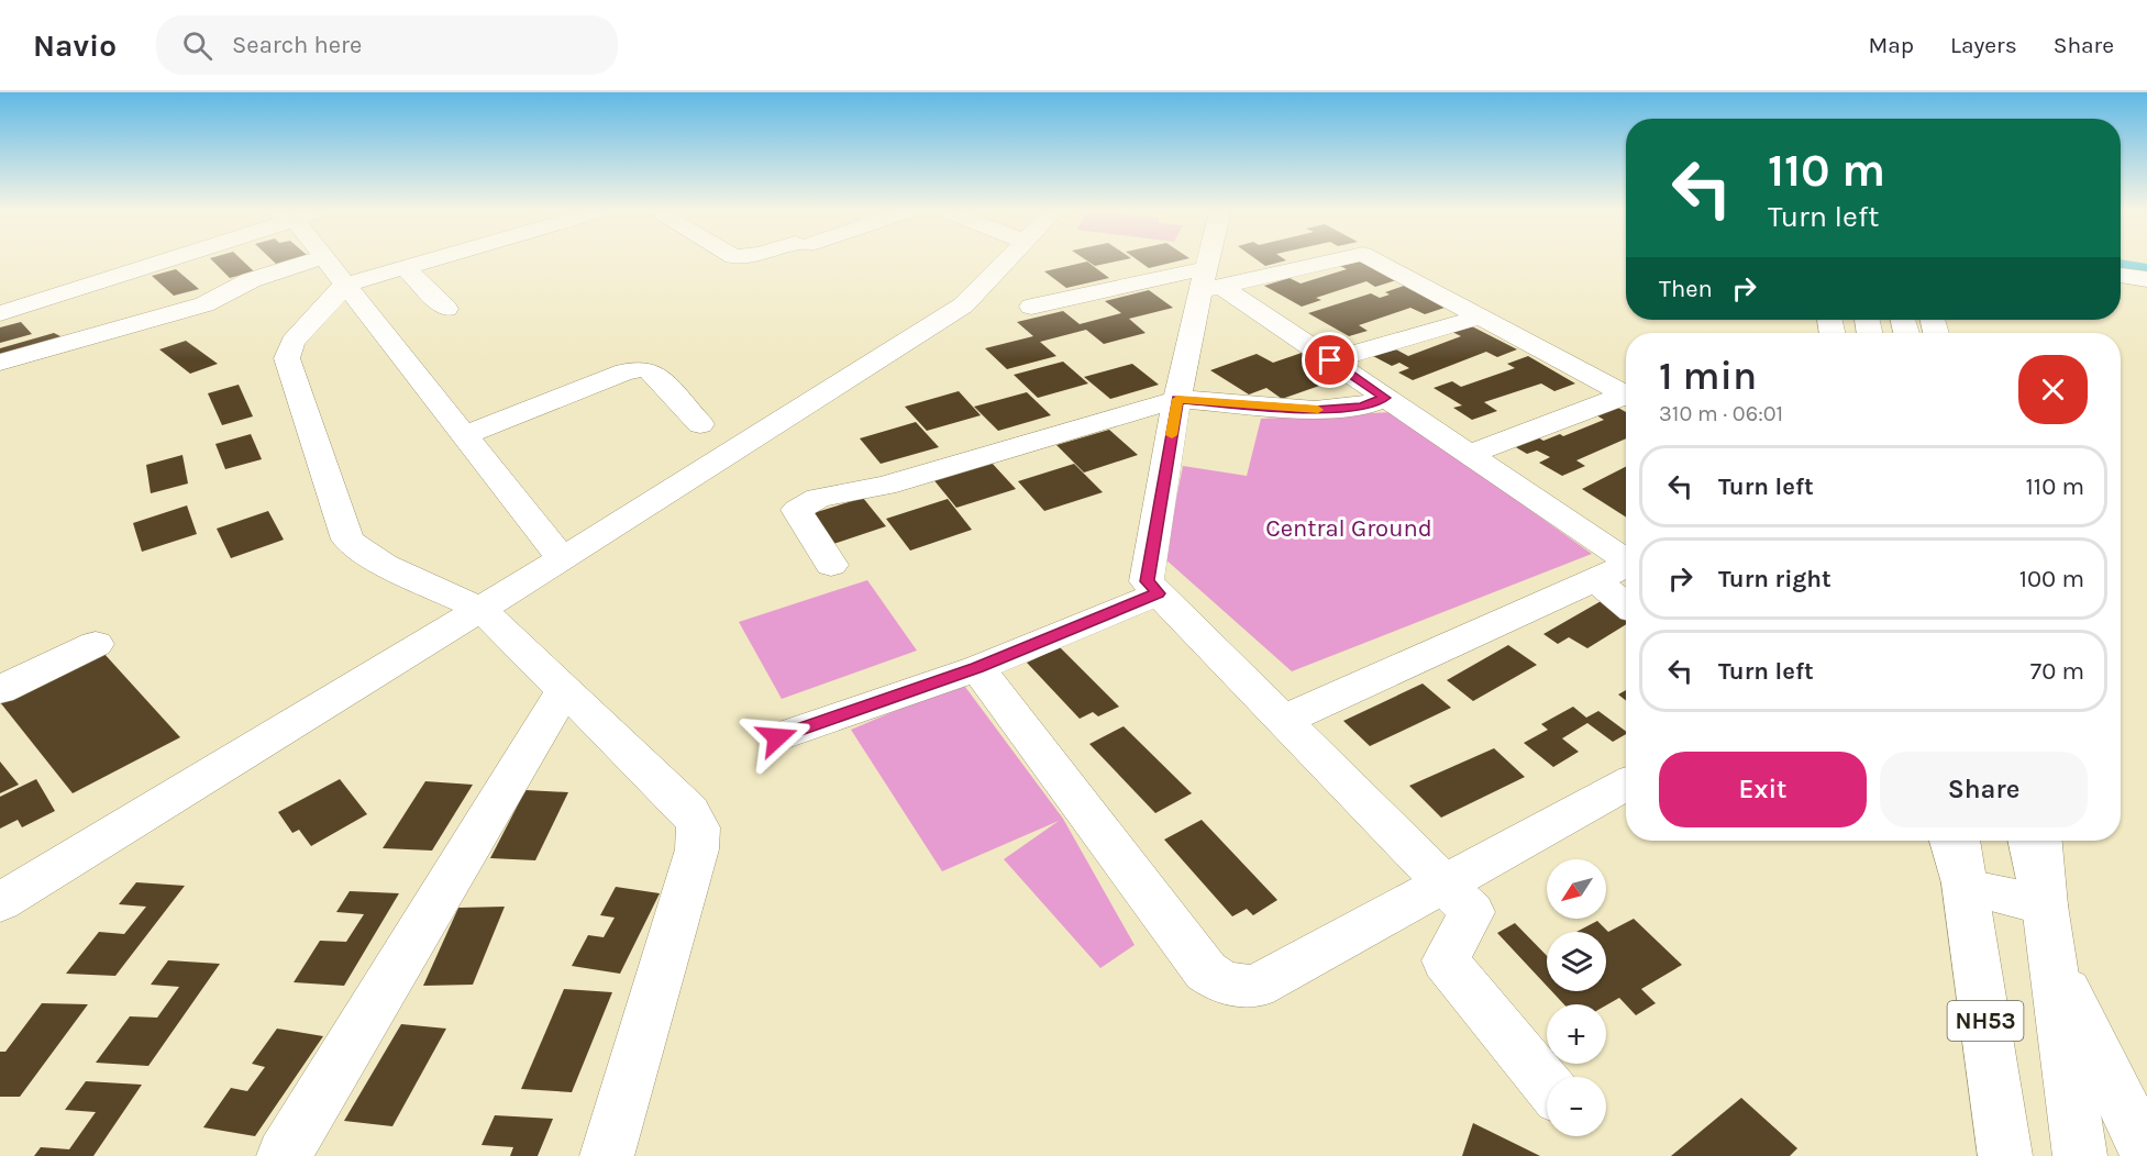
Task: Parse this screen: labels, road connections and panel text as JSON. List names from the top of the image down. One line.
{"streets":{"main road":["NH53"]},"parks":["Central Ground"],"north":"bottom left","page":{"header":"Navio","search":"Search here","nav":["Map","Layers","Share"],"turn":["110 m","Turn left"],"then":"Then","heading":["1 min","310 m · 06:01"],"list":[{"name":"Turn left","value":"110 m"},{"name":"Turn right","value":"100 m"},{"name":"Turn left","value":"70 m"}],"buttons":["Exit","Share"],"map_buttons":["+","−"]}}
